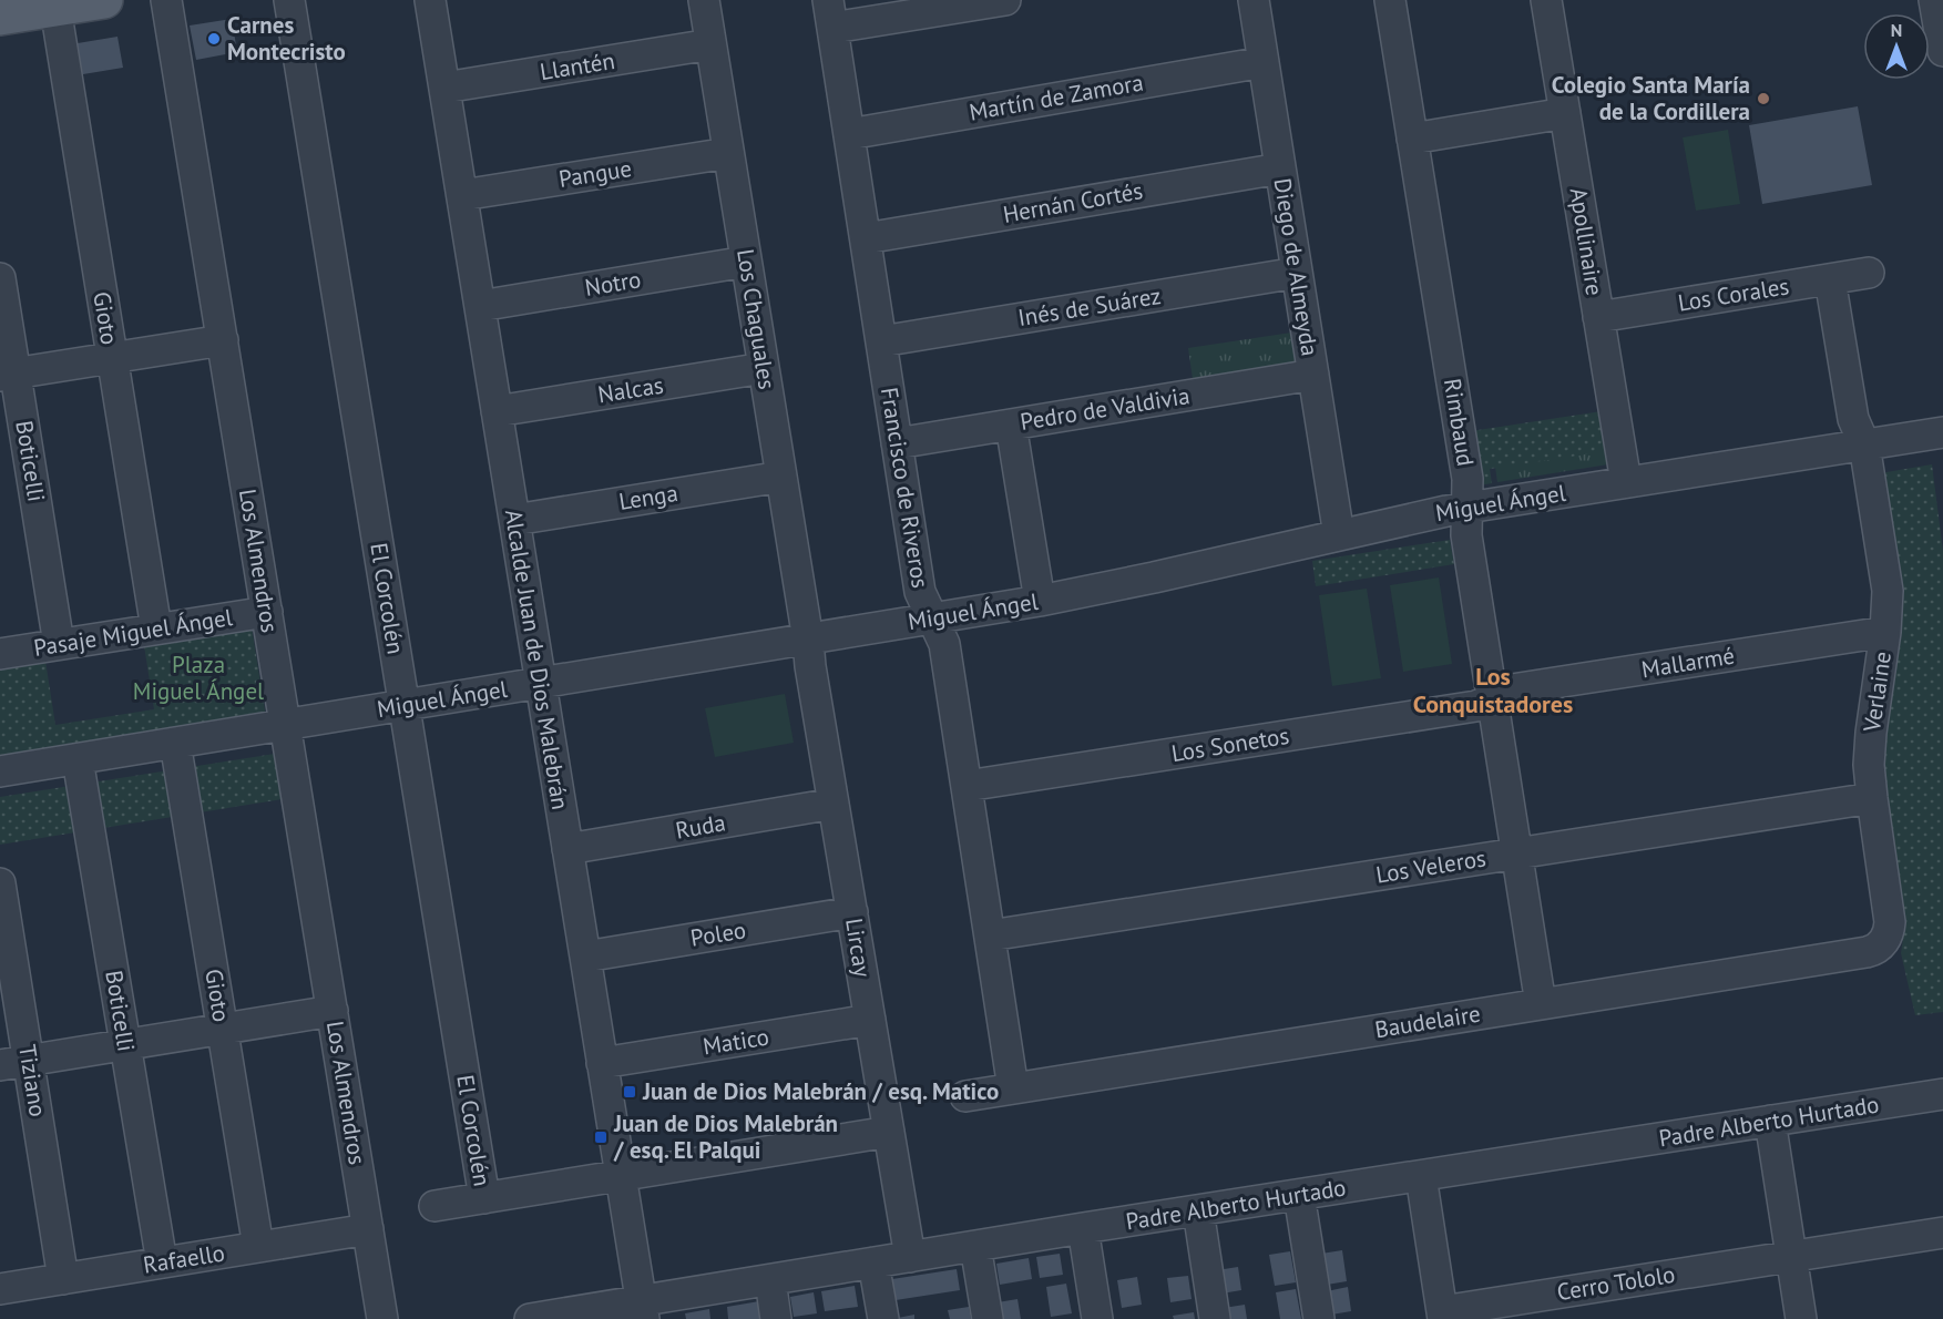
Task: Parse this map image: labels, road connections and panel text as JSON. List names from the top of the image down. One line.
{"streets":{"street":["Llantén","Martín de Zamora","Pangue","Hernán Cortés","Apollinaire","Diego de Almeyda","Notro","Los Corales","Inés de Suárez","Gioto","Los Chaguales","Nalcas","Pedro de Valdivia","Rimbaud","Boticelli","Francisco de Riveros","Lenga","Miguel Ángel","Los Almendros","El Corcolén","Pasaje Miguel Ángel","Alcalde Juan de Dios Malebrán","Mallarmé","Verlaine","Los Sonetos","Ruda","Los Veleros","Poleo","Lircay","Baudelaire","Matico","Tiziano","Padre Alberto Hurtado","Rafaello","Cerro Tololo"]},"crossings":[["Llantén","Los Chaguales"],["Llantén","Alcalde Juan de Dios Malebrán"],["Martín de Zamora","Diego de Almeyda"],["Martín de Zamora","Francisco de Riveros"],["Pangue","Los Chaguales"],["Pangue","Alcalde Juan de Dios Malebrán"],["Hernán Cortés","Diego de Almeyda"],["Hernán Cortés","Francisco de Riveros"],["Apollinaire","Los Corales"],["Apollinaire","Miguel Ángel"],["Diego de Almeyda","Inés de Suárez"],["Diego de Almeyda","Pedro de Valdivia"],["Diego de Almeyda","Miguel Ángel"],["Notro","Los Chaguales"],["Notro","Alcalde Juan de Dios Malebrán"],["Los Corales","Verlaine"],["Inés de Suárez","Francisco de Riveros"],["Gioto","Miguel Ángel"],["Gioto","Pasaje Miguel Ángel"],["Gioto","Rafaello"],["Los Chaguales","Nalcas"],["Los Chaguales","Lenga"],["Los Chaguales","Miguel Ángel"],["Los Chaguales","Lircay"],["Nalcas","Alcalde Juan de Dios Malebrán"],["Pedro de Valdivia","Francisco de Riveros"],["Rimbaud","Miguel Ángel"],["Rimbaud","Mallarmé"],["Rimbaud","Los Sonetos"],["Rimbaud","Los Veleros"],["Rimbaud","Baudelaire"],["Boticelli","Miguel Ángel"],["Boticelli","Pasaje Miguel Ángel"],["Boticelli","Rafaello"],["Francisco de Riveros","Miguel Ángel"],["Francisco de Riveros","Los Sonetos"],["Francisco de Riveros","Los Veleros"],["Francisco de Riveros","Baudelaire"],["Lenga","Alcalde Juan de Dios Malebrán"],["Miguel Ángel","Los Almendros"],["Miguel Ángel","El Corcolén"],["Miguel Ángel","Alcalde Juan de Dios Malebrán"],["Miguel Ángel","Verlaine"],["Miguel Ángel","Lircay"],["Los Almendros","Pasaje Miguel Ángel"],["Los Almendros","Rafaello"],["Alcalde Juan de Dios Malebrán","Ruda"],["Alcalde Juan de Dios Malebrán","Poleo"],["Alcalde Juan de Dios Malebrán","Matico"],["Alcalde Juan de Dios Malebrán","Padre Alberto Hurtado"],["Mallarmé","Verlaine"],["Mallarmé","Los Sonetos"],["Verlaine","Los Veleros"],["Verlaine","Baudelaire"],["Ruda","Lircay"],["Poleo","Lircay"],["Lircay","Matico"],["Lircay","Padre Alberto Hurtado"],["Tiziano","Rafaello"]],"districts":["Los Conquistadores"],"parks":["Plaza Miguel Ángel"],"places":{"other":["Carnes Montecristo","Colegio Santa María de la Cordillera"],"transit":["Juan de Dios Malebrán / esq. Matico","Juan de Dios Malebrán / esq. El Palqui"]},"north":"top"}
